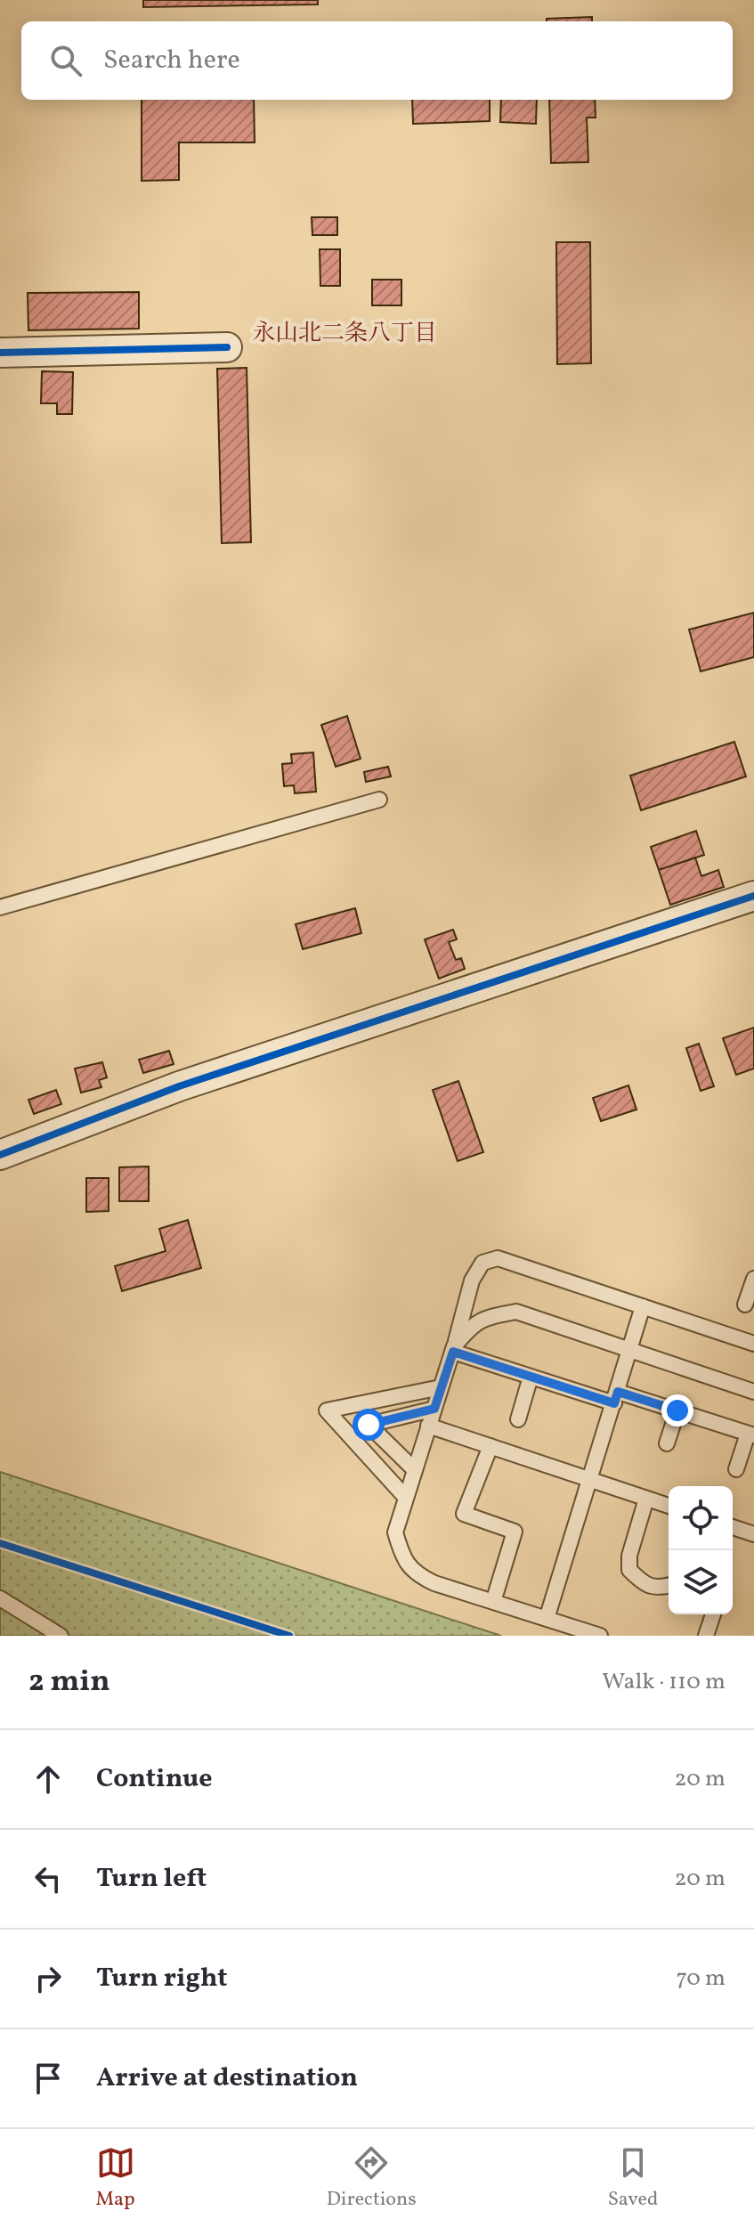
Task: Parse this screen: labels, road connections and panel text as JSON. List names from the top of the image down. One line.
{"districts":["永山北二条八丁目"],"page":{"search":"Search here","heading":["2 min","Walk · 110 m"],"list":[["Continue","20 m"],["Turn left","20 m"],["Turn right","70 m"],"Arrive at destination"],"nav":["Map","Directions","Saved"]}}
